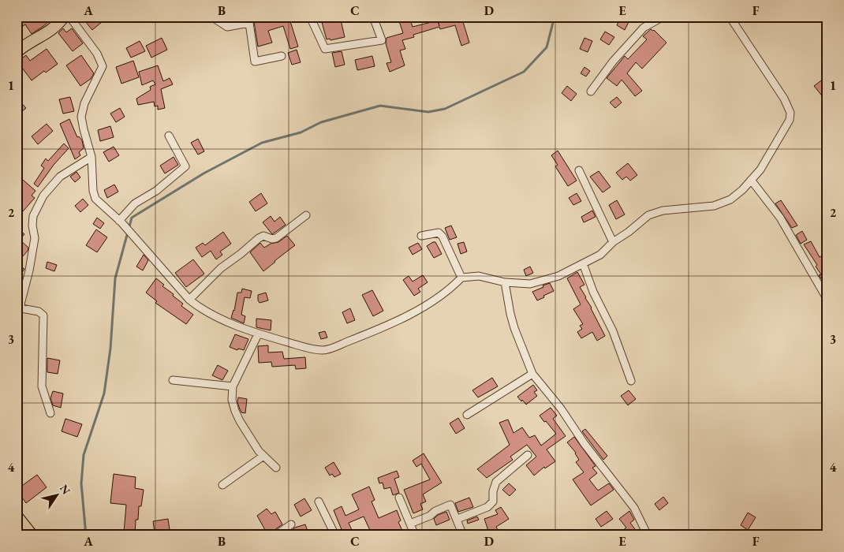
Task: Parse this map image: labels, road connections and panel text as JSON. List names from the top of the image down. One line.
{"north":"top right","grid":{"columns":["A","B","C","D","E","F"],"rows":["1","2","3","4"]}}
